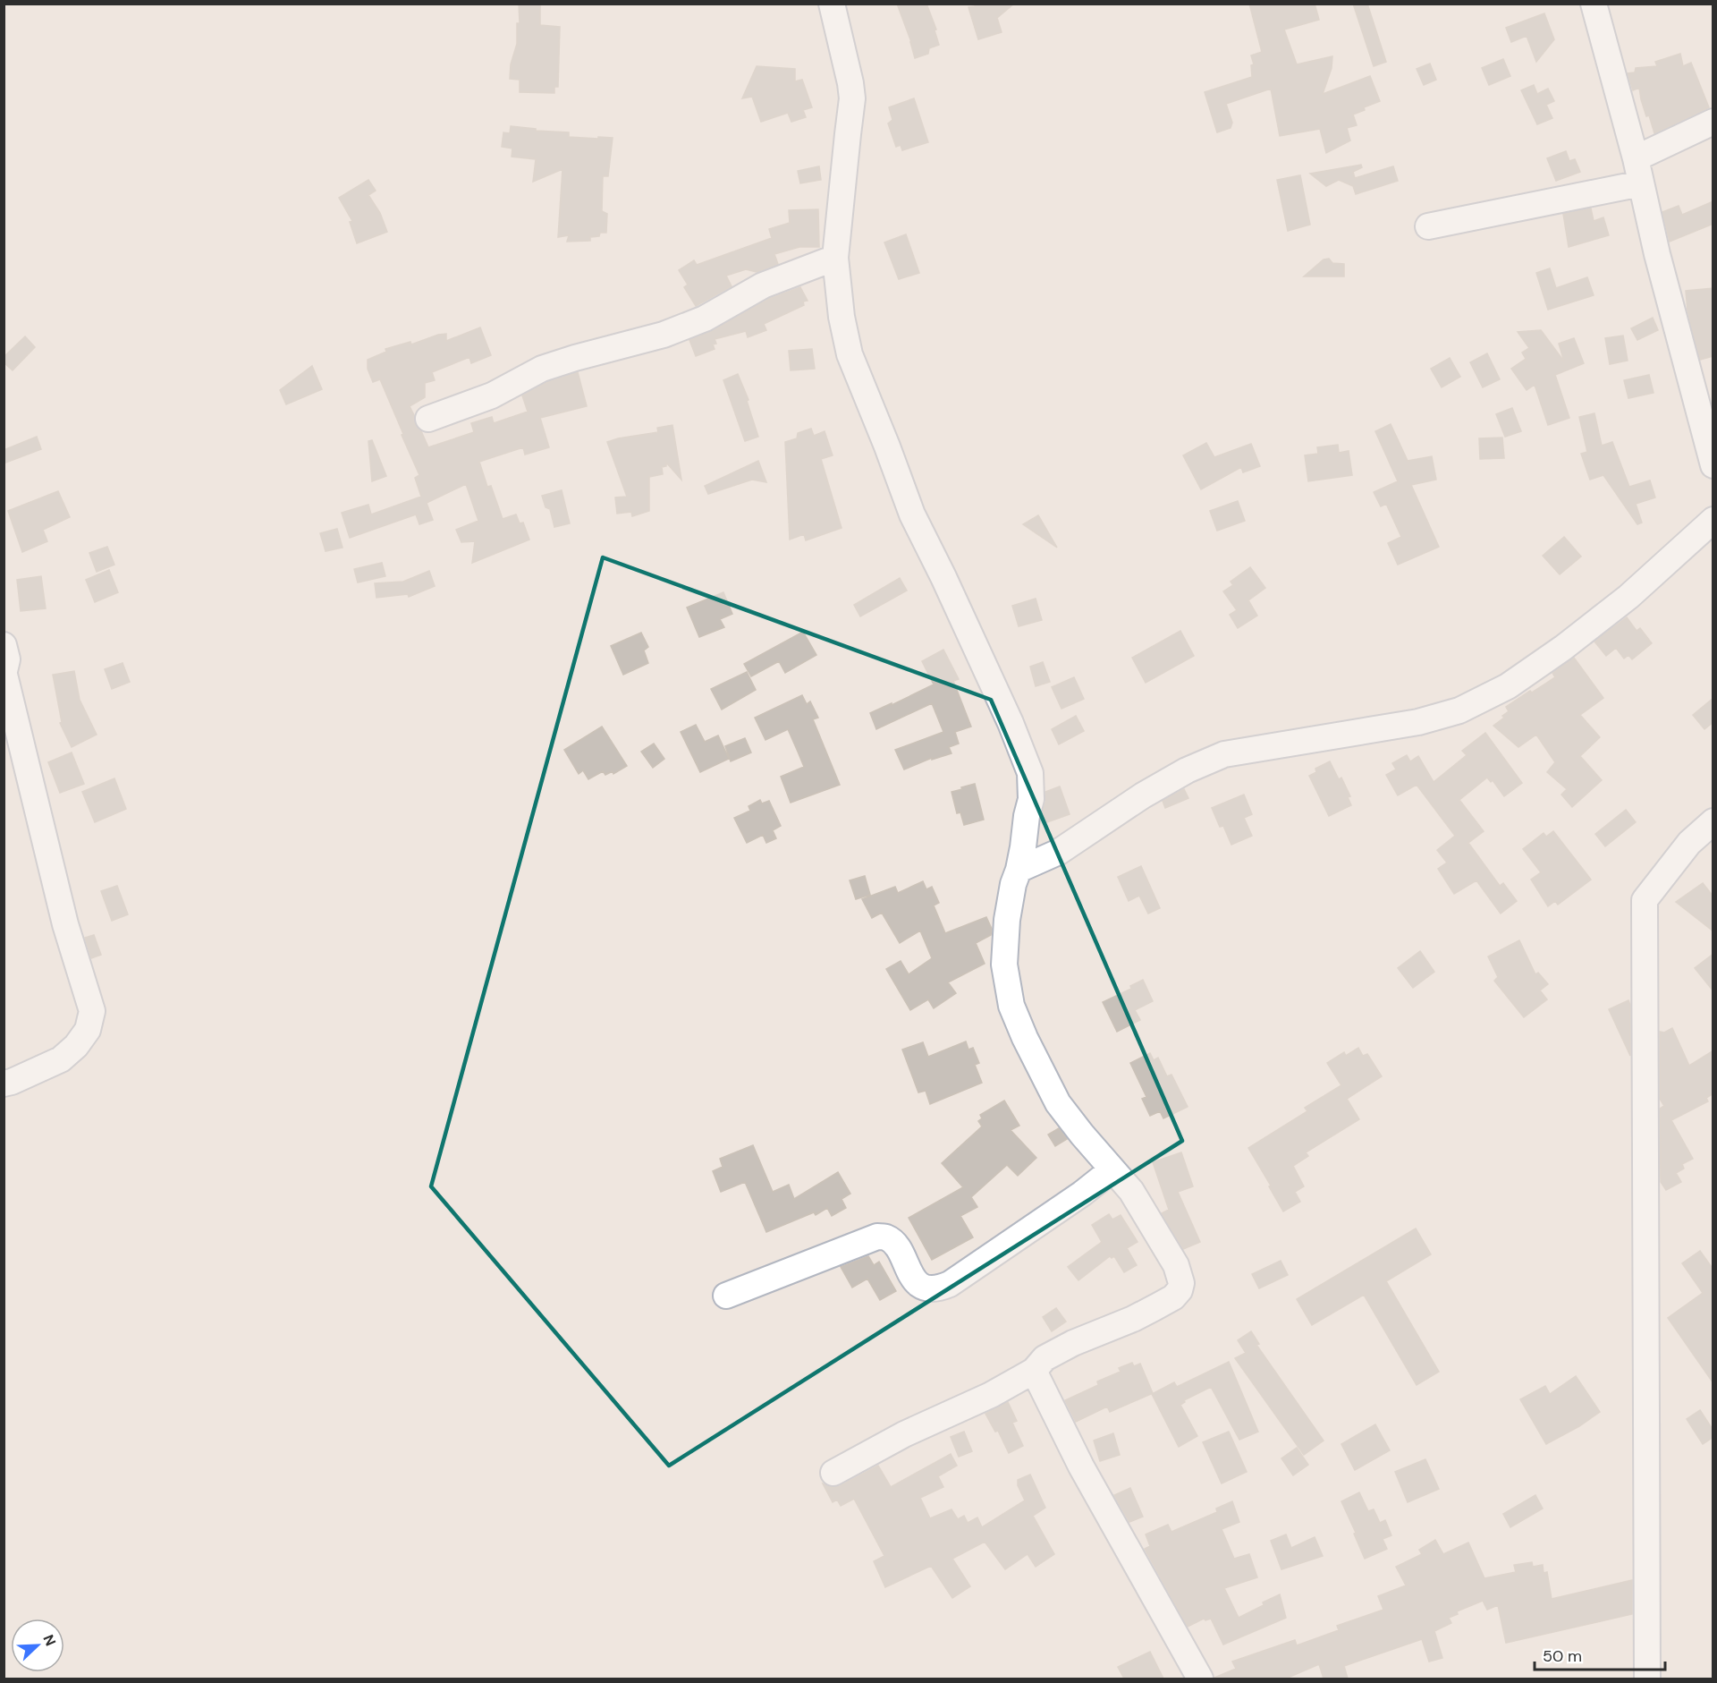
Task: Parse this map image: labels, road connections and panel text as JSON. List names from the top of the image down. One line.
{"scale_bar":"50 m","north":"top right"}
